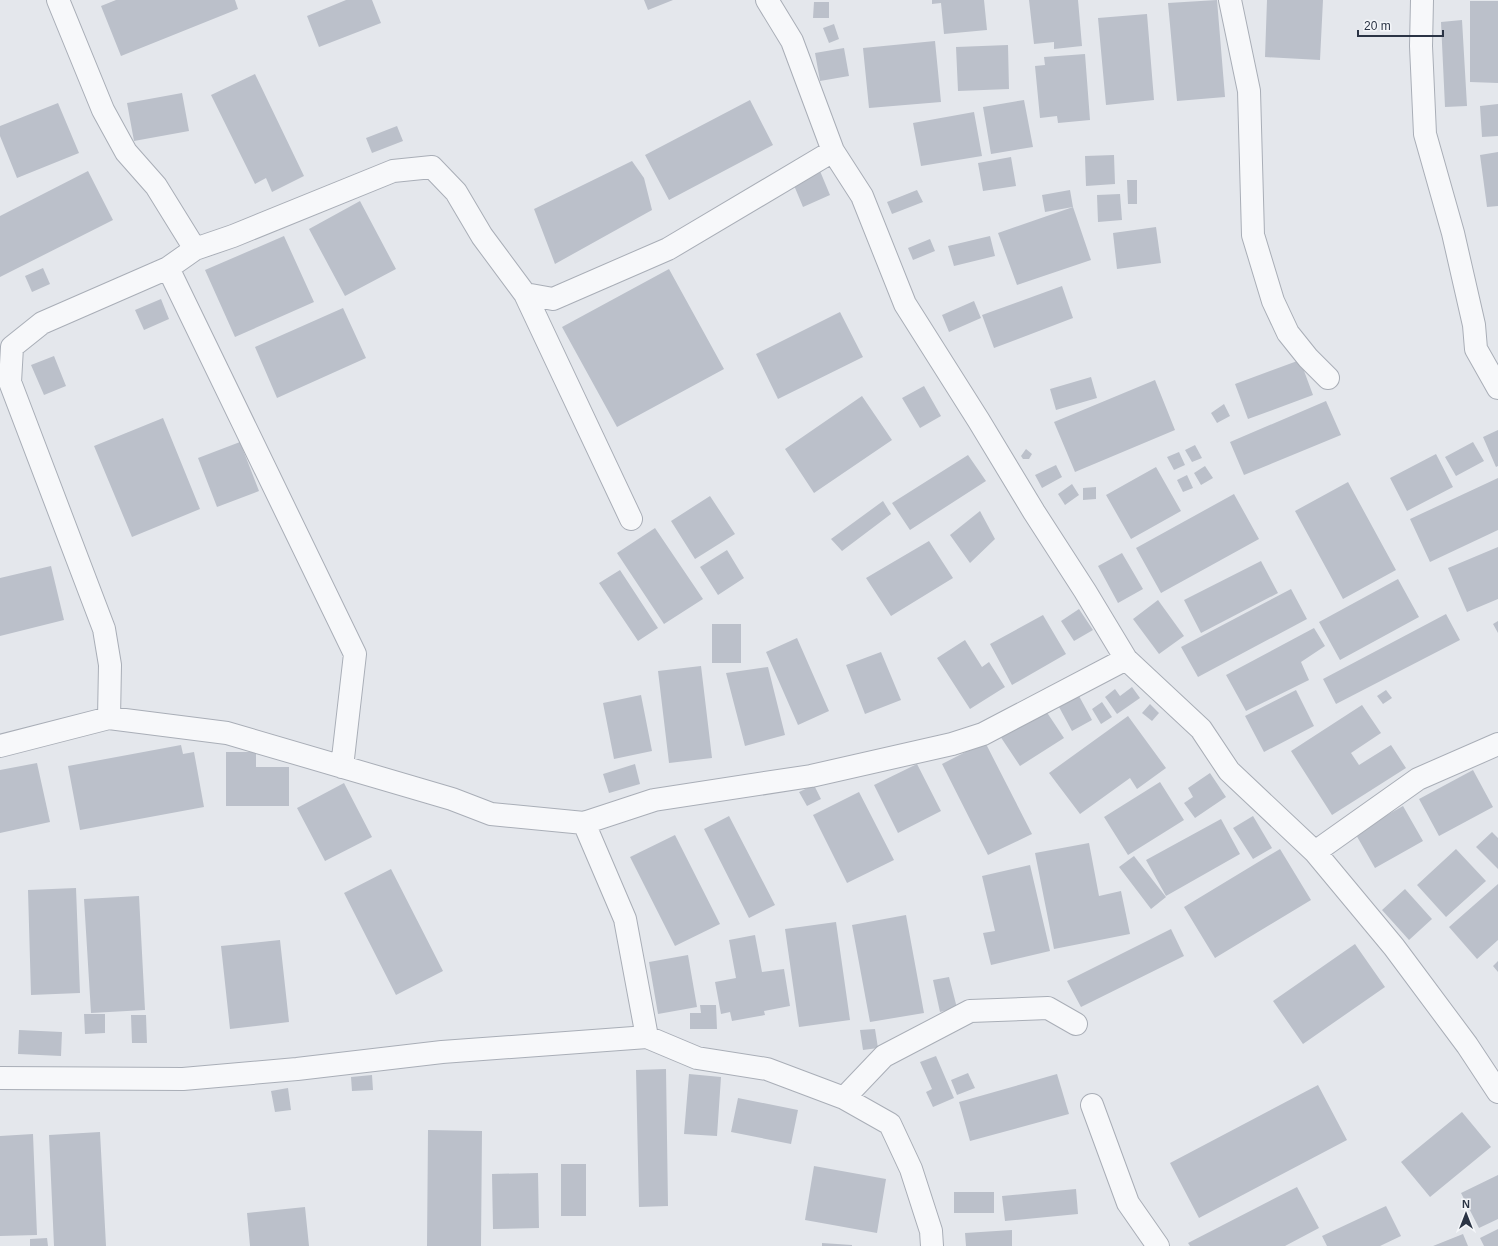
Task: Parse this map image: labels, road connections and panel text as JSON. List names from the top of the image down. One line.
{"scale_bar":"20 m","north":"top"}
